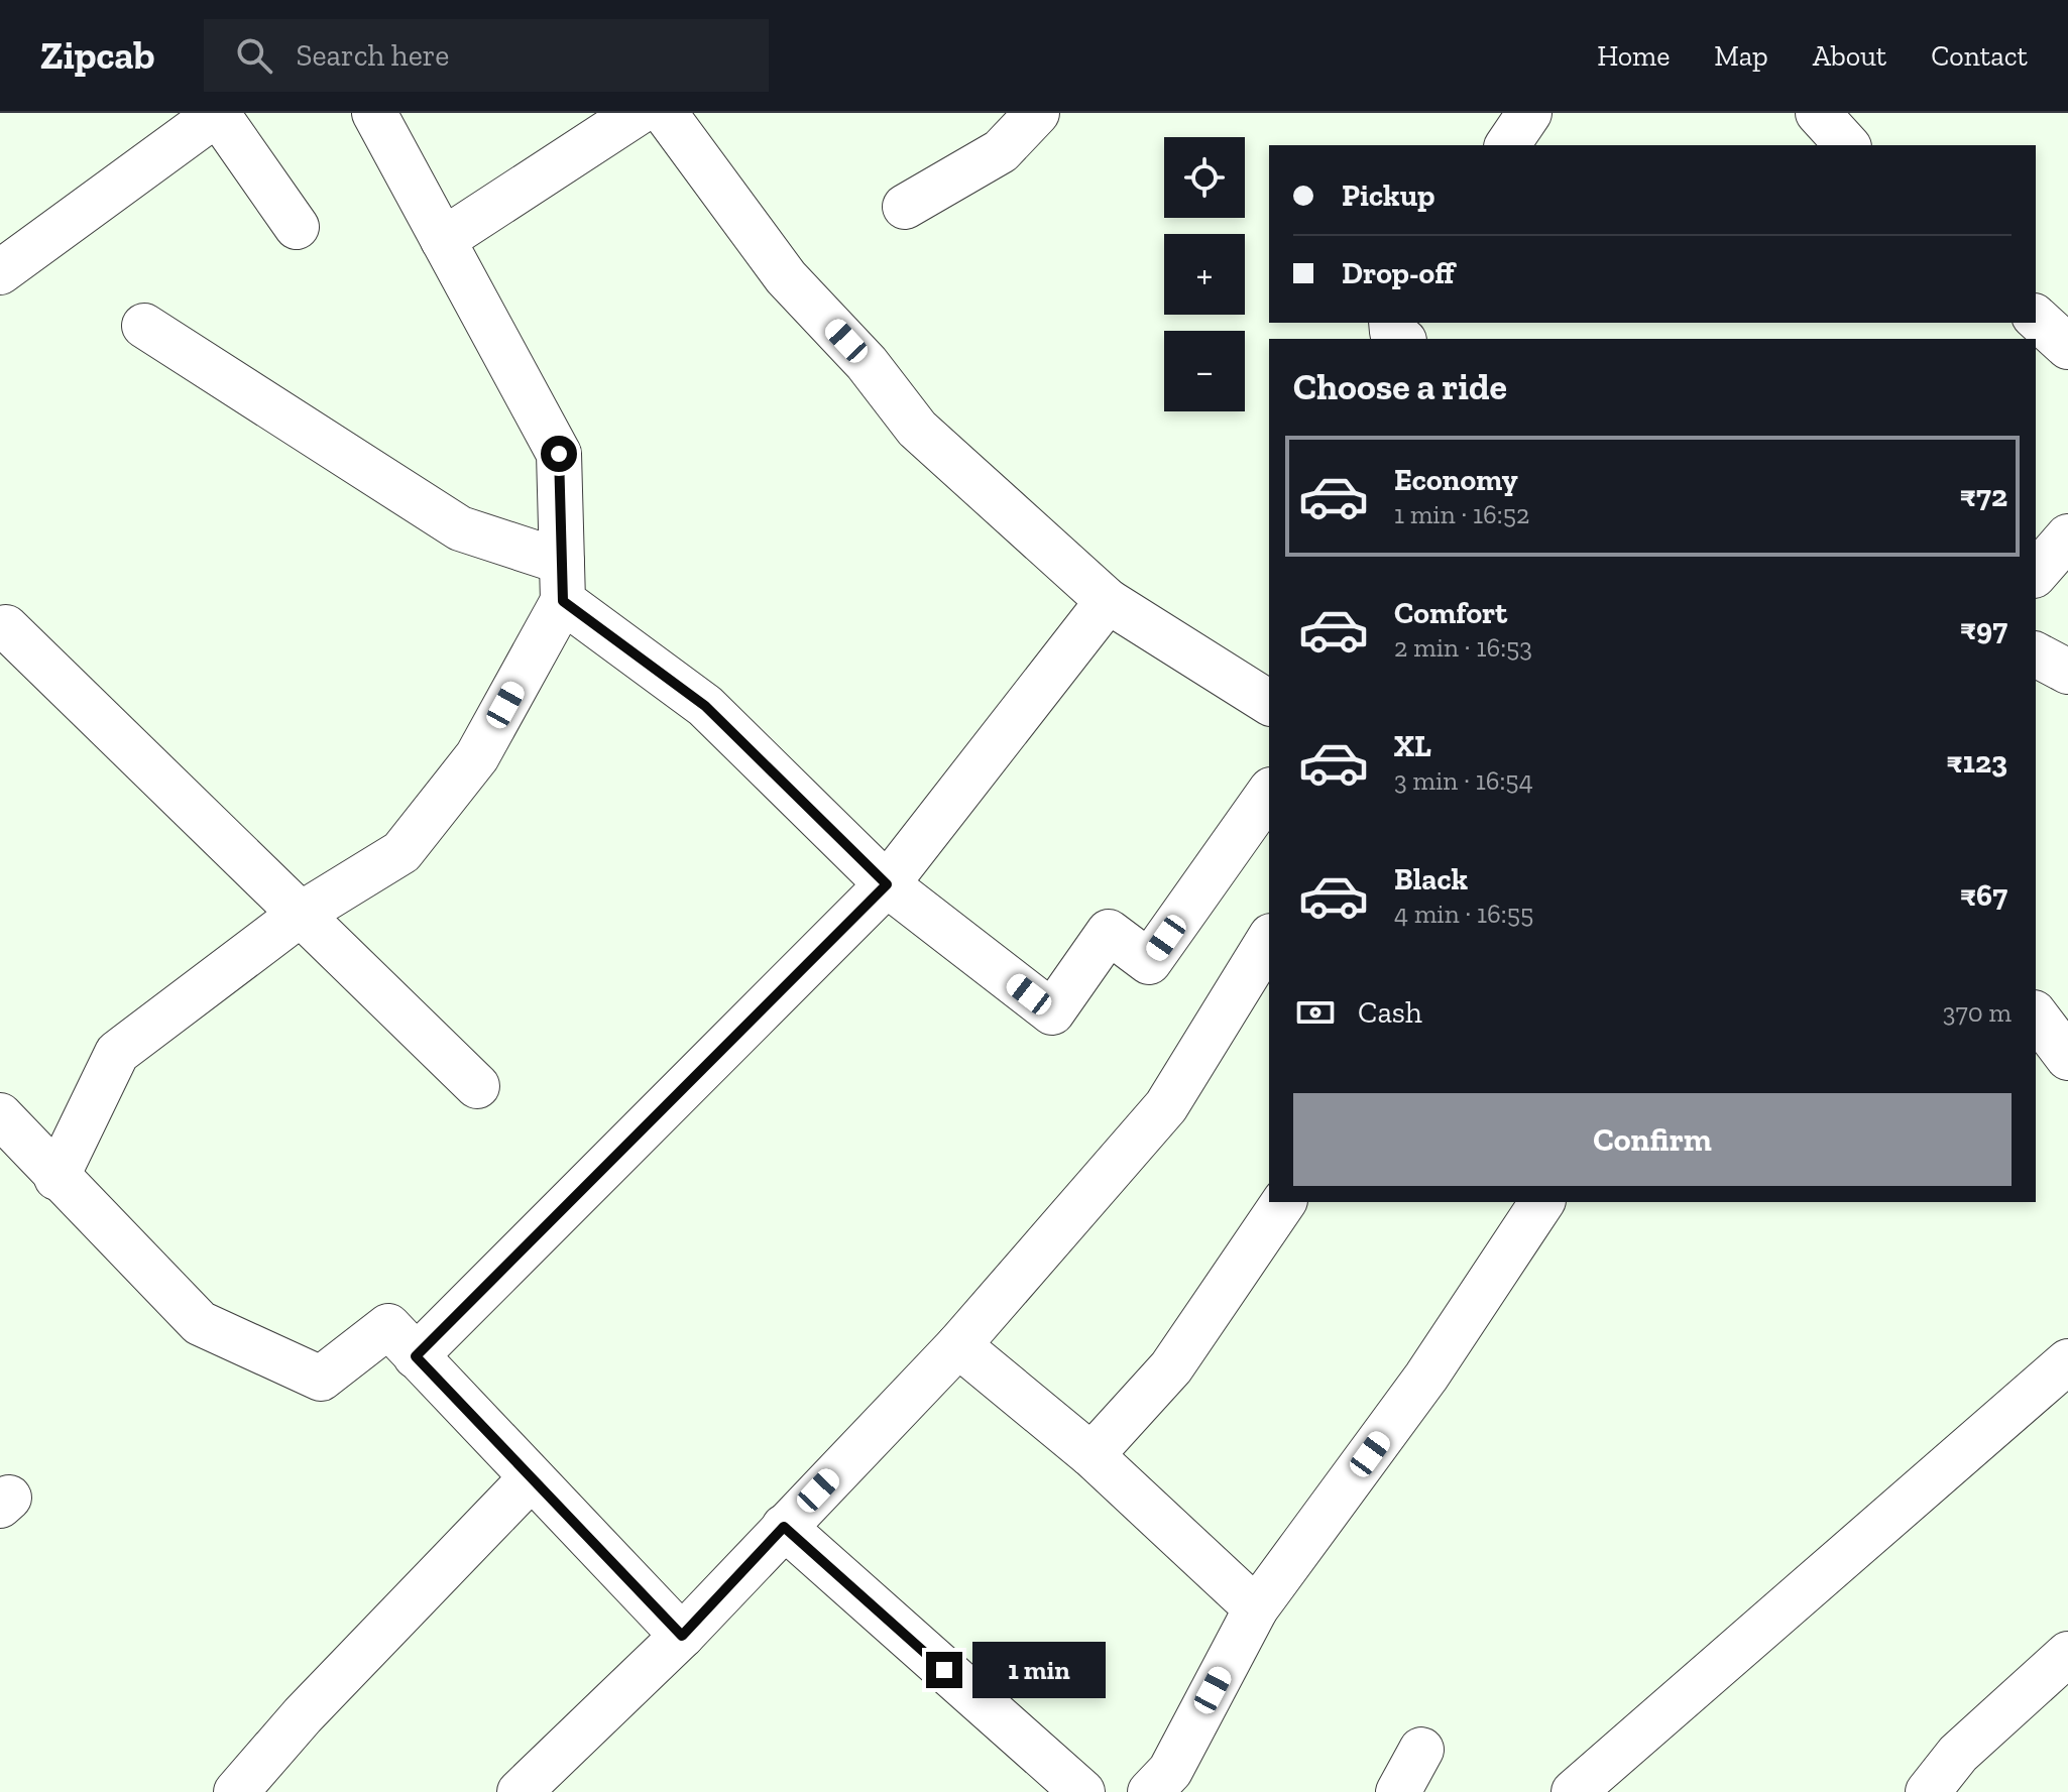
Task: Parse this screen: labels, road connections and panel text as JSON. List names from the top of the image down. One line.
{"page":{"header":"Zipcab","search":"Search here","nav":["Home","Map","About","Contact"],"map_buttons":["+","−"],"banner":["Pickup","Drop-off"],"heading":"Choose a ride","list":[{"name":"Economy","note":"1 min · 16:52","value":"₹72"},{"name":"Comfort","note":"2 min · 16:53","value":"₹97"},{"name":"XL","note":"3 min · 16:54","value":"₹123"},{"name":"Black","note":"4 min · 16:55","value":"₹67"}],"pay":["Cash","370 m"],"buttons":"Confirm","bubble":"1 min"}}
